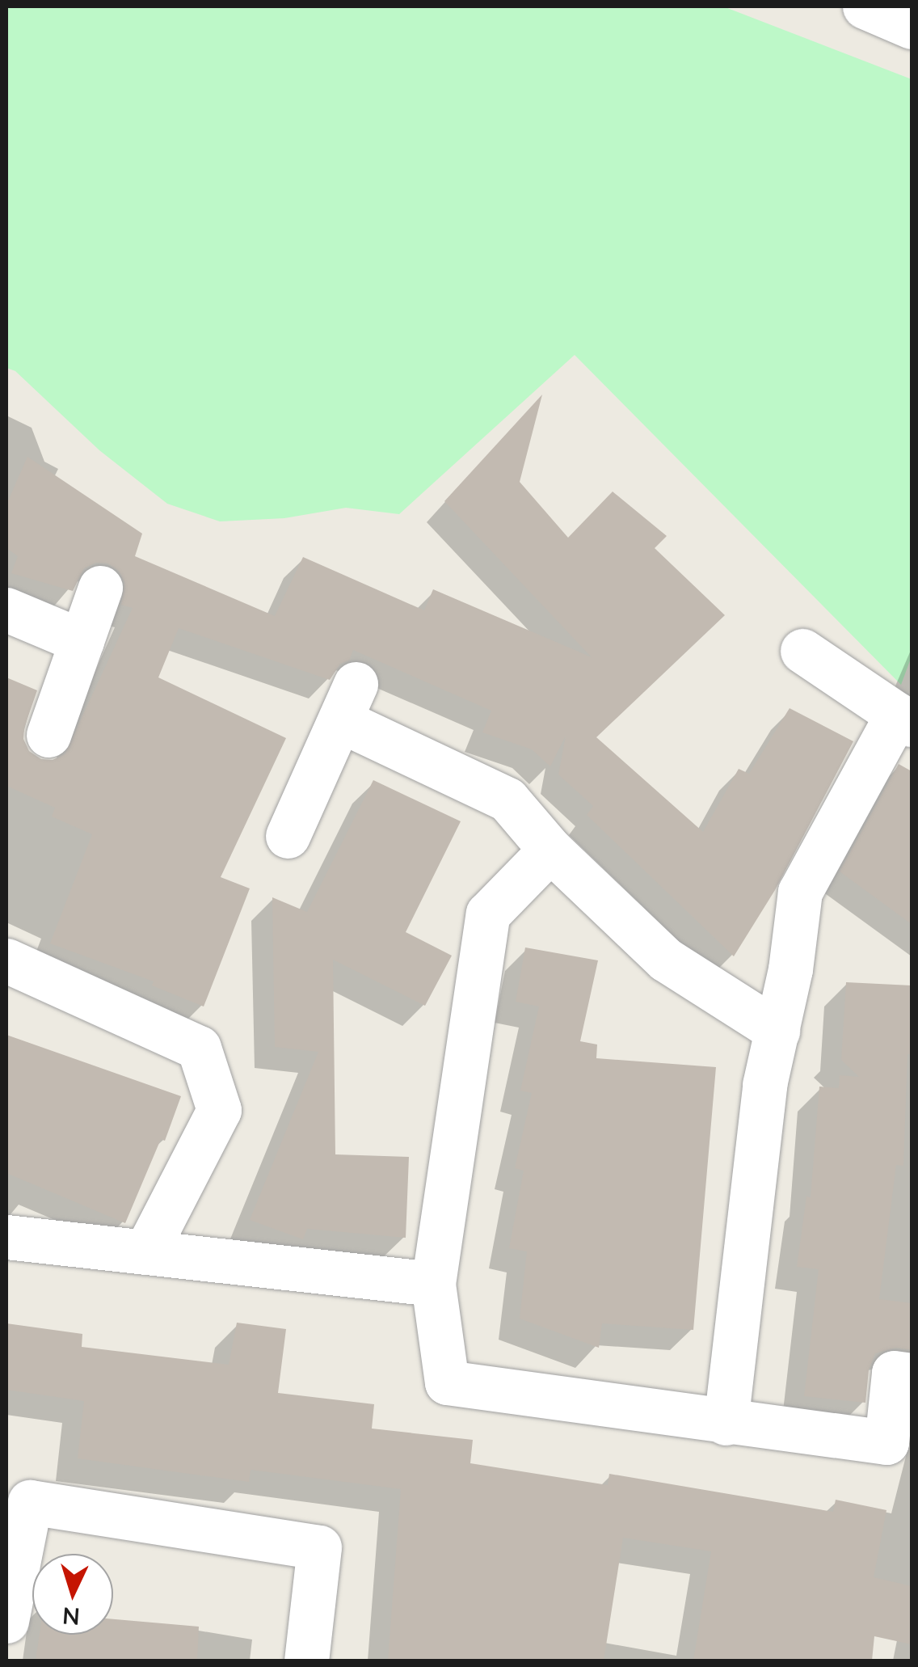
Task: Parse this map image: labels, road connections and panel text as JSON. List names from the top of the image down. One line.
{"north":"bottom"}
